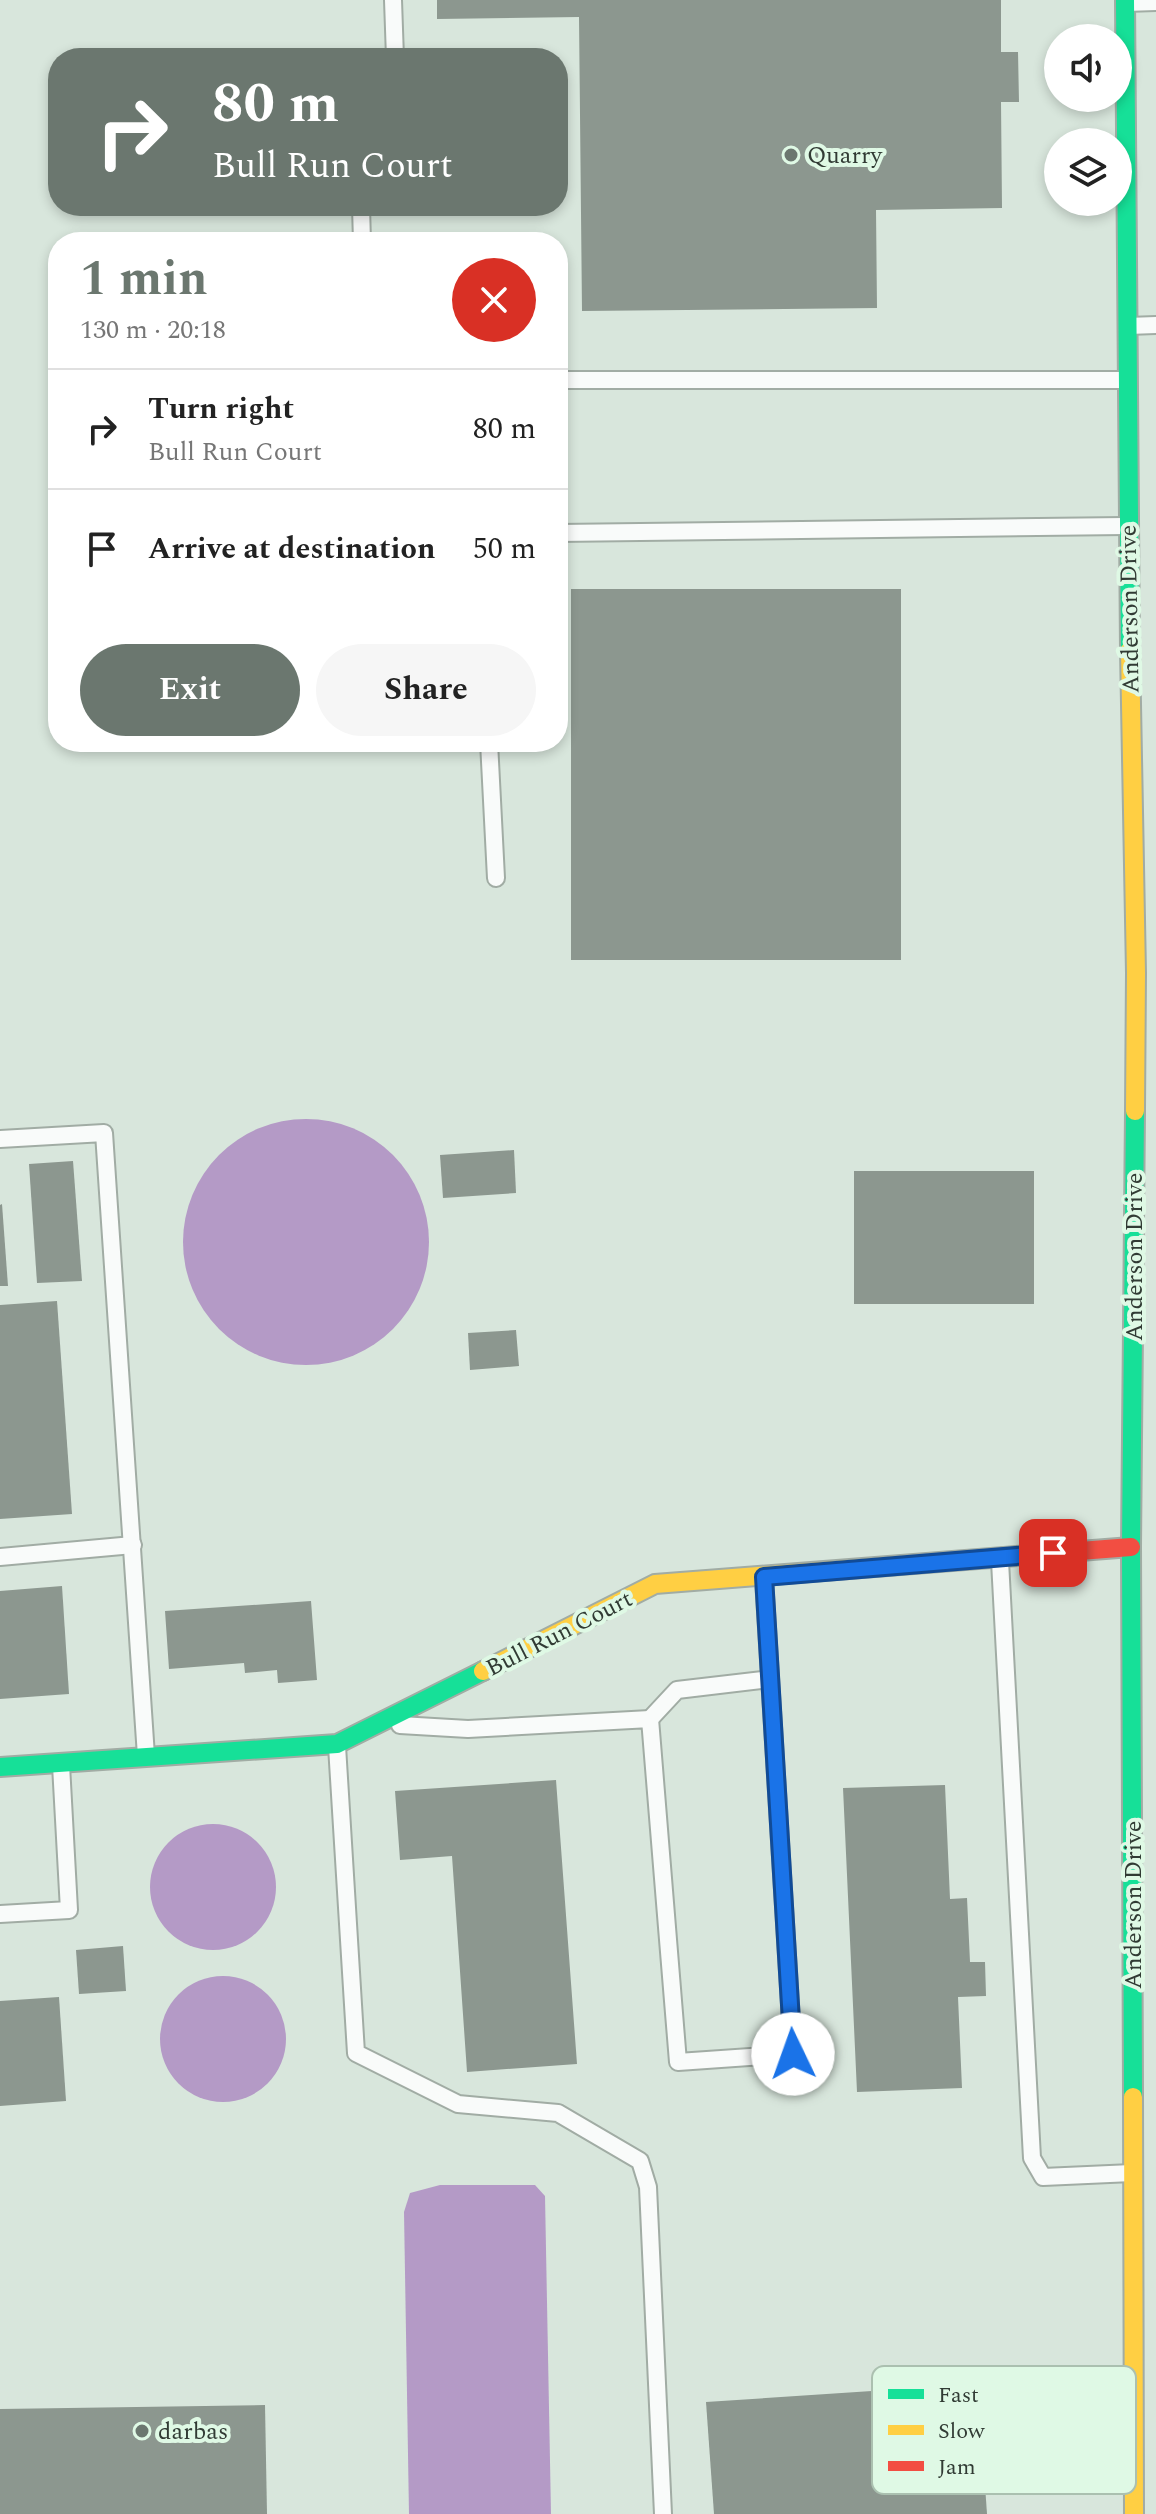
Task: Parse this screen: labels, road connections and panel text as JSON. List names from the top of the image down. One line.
{"streets":{"street":["Anderson Drive","Bull Run Court"]},"crossings":[["Anderson Drive","Bull Run Court"]],"places":["Quarry","darbas"],"legend":["Fast","Slow","Jam"],"page":{"turn":["80 m","Bull Run Court"],"heading":["1 min","130 m · 20:18"],"list":[{"name":"Turn right","note":"Bull Run Court","value":"80 m"},{"name":"Arrive at destination","value":"50 m"}],"buttons":["Exit","Share"]}}
